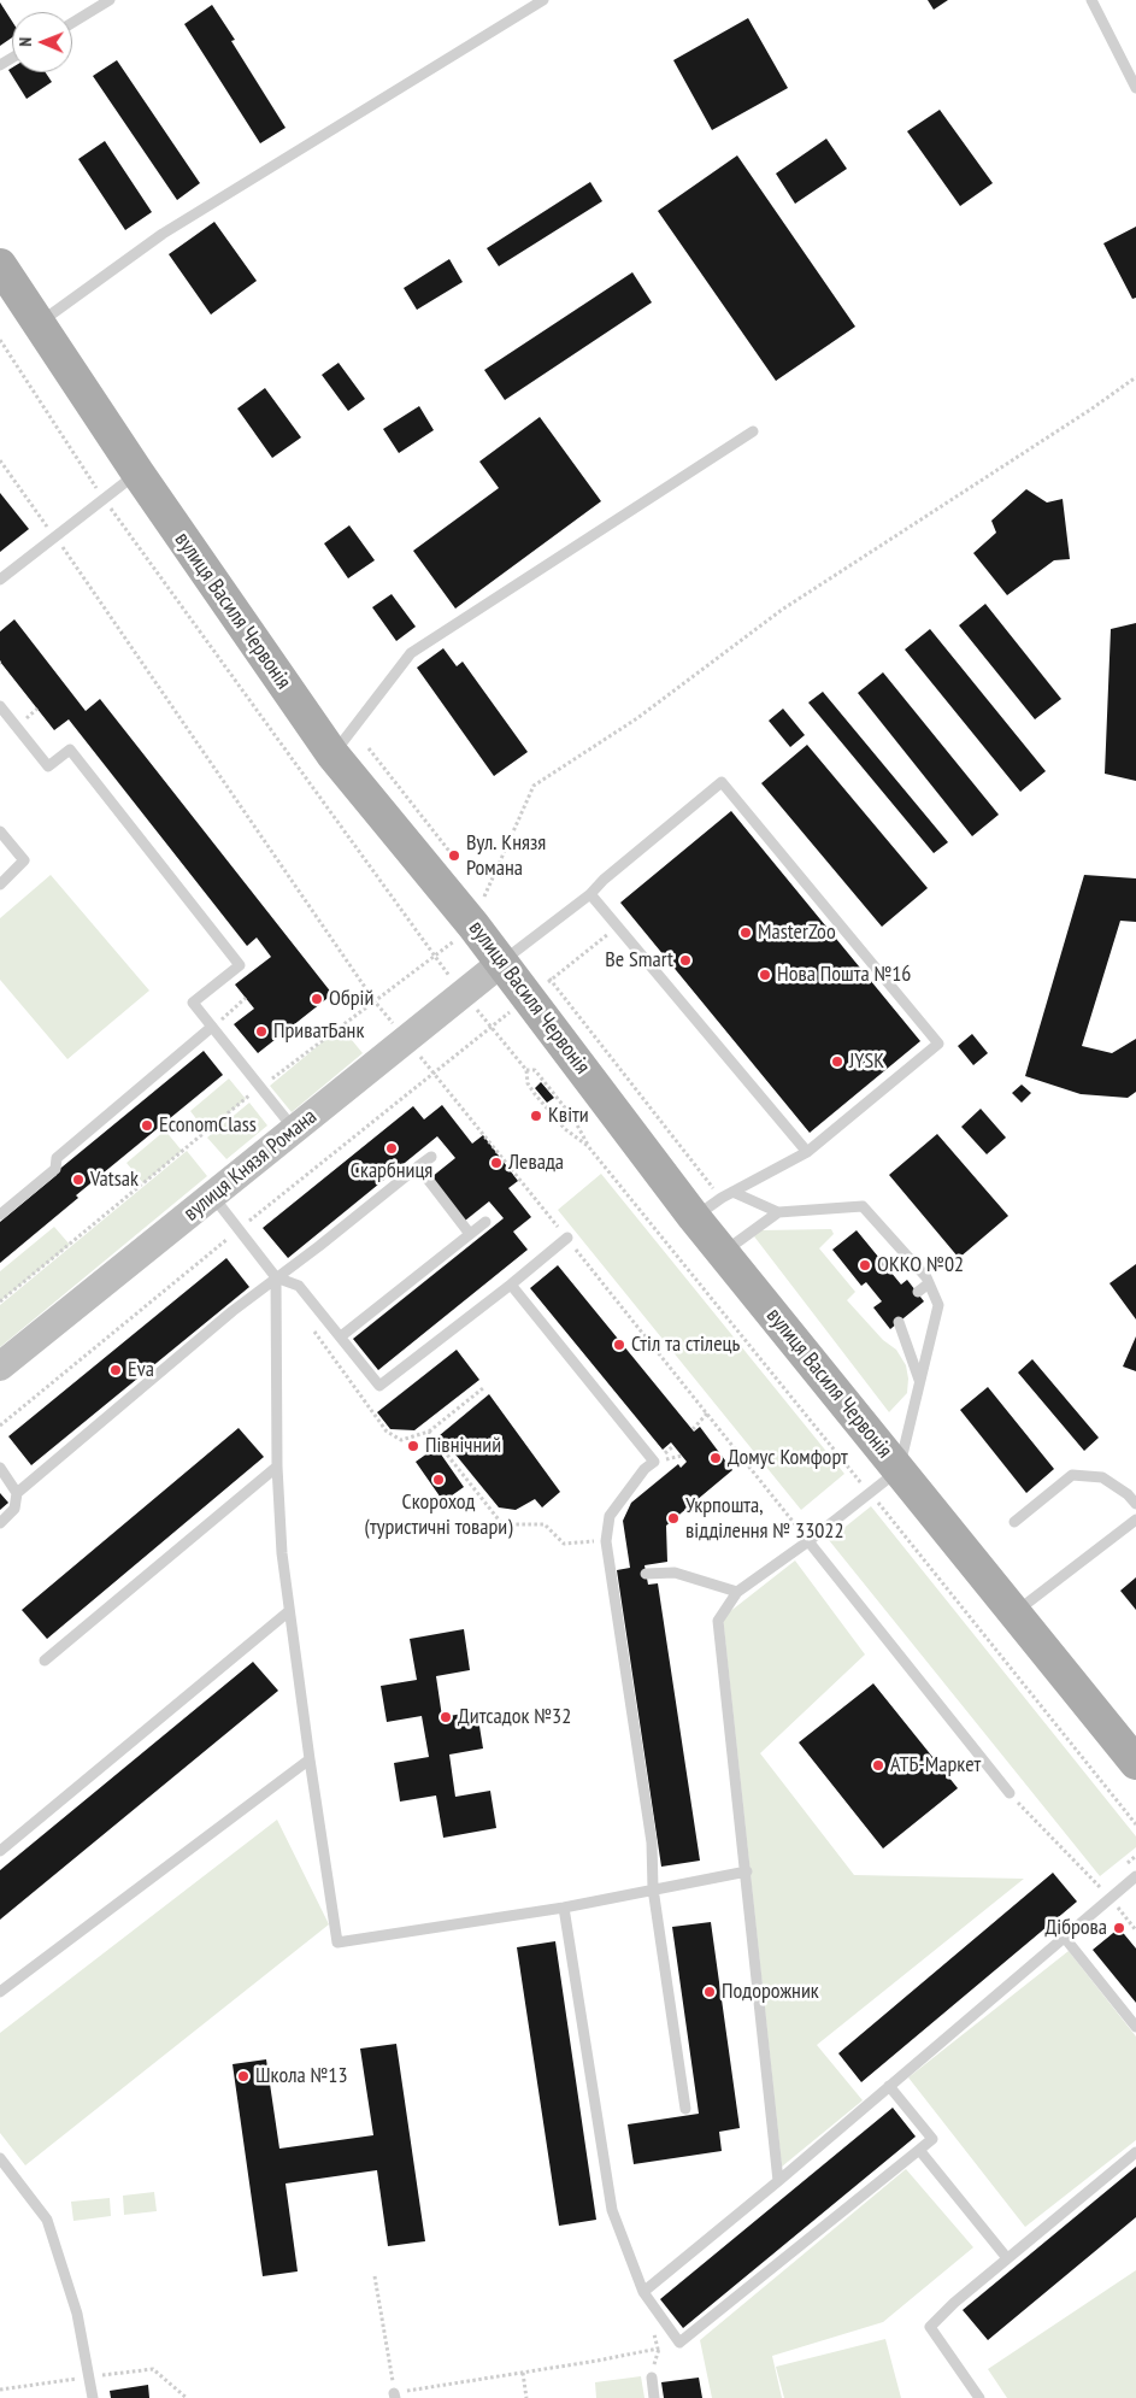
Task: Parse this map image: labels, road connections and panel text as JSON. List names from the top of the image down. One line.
{"streets":{"main road":["вулиця Василя Червонія"],"street":["вулиця Князя Романа"]},"crossings":[["вулиця Василя Червонія","вулиця Князя Романа"]],"places":["Вул. Князя Романа","MasterZoo","Be Smart","Нова Пошта №16","Обрій","ПриватБанк","JYSK","Квiти","EconomClass","Скарбниця","Левада","Vatsak","ОККО №02","Стіл та стілець","Eva","Північний","Домус Комфорт","Скороход (туристичні товари)","Укрпошта, відділення № 33022","Дитсадок №32","АТБ-Маркет","Діброва","Подорожник","Школа №13"],"north":"left"}
